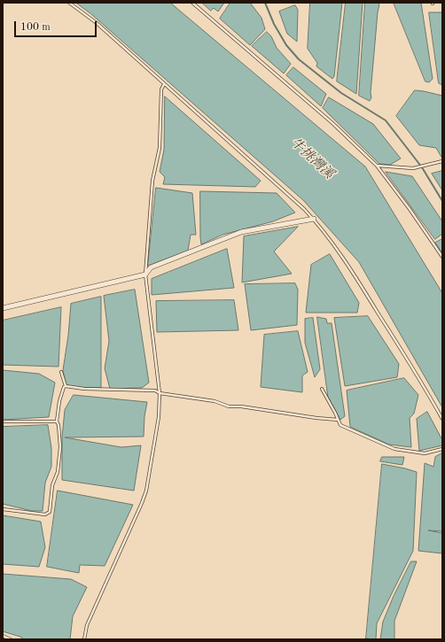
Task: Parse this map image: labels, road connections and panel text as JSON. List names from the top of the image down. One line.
{"water":["牛挑灣溪"],"scale_bar":"100 m"}
